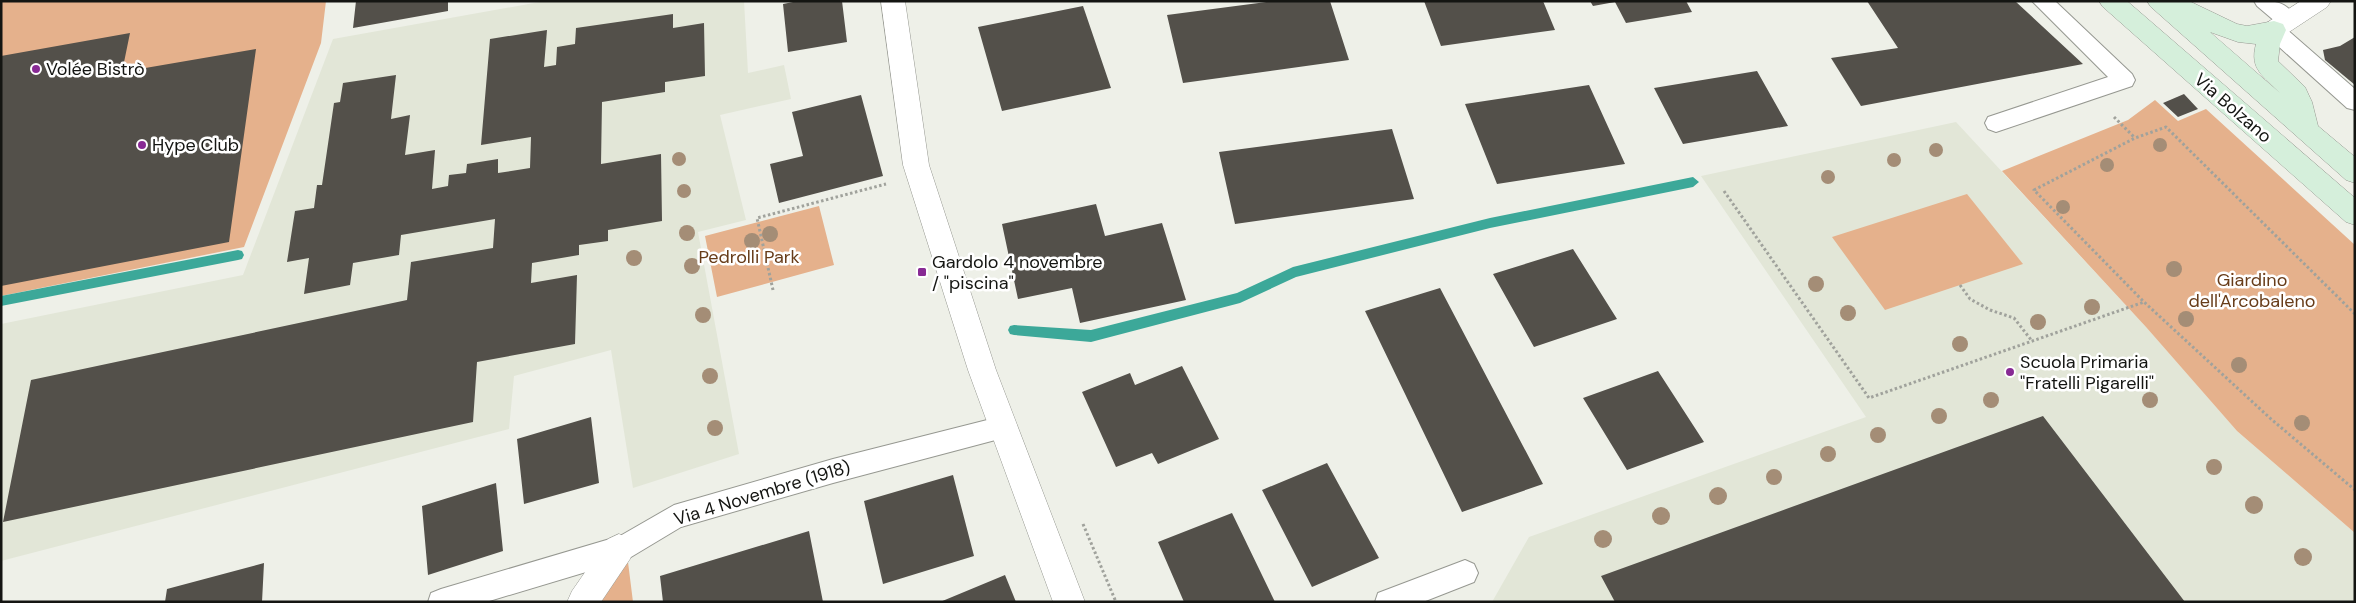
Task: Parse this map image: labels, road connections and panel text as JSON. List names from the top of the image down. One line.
{"streets":{"main road":["Via Bolzano"],"lane":["Via 4 Novembre (1918)"]},"parks":["Pedrolli Park","Giardino dell'Arcobaleno"],"places":{"other":["Volée Bistrò","Hype Club","Scuola Primaria \"Fratelli Pigarelli\""],"transit":["Gardolo 4 novembre / \"piscina\""]}}
